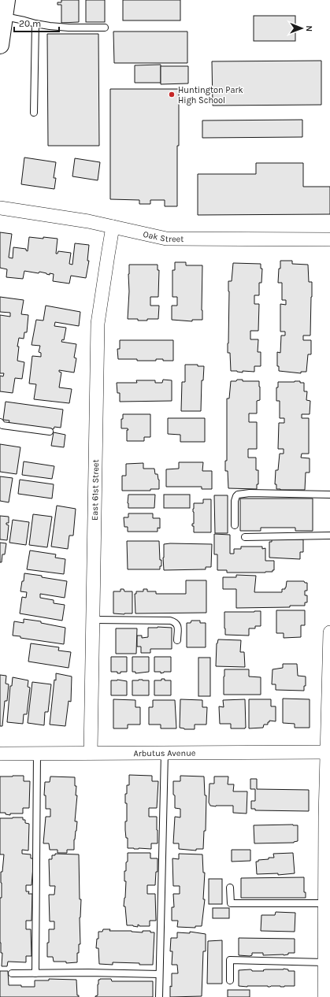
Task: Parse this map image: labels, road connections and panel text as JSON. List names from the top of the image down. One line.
{"streets":{"street":["Oak Street","East 61st Street","Arbutus Avenue"]},"crossings":[["Oak Street","East 61st Street"],["East 61st Street","Arbutus Avenue"]],"places":["Huntington Park High School"],"scale_bar":"20 m","north":"right"}
